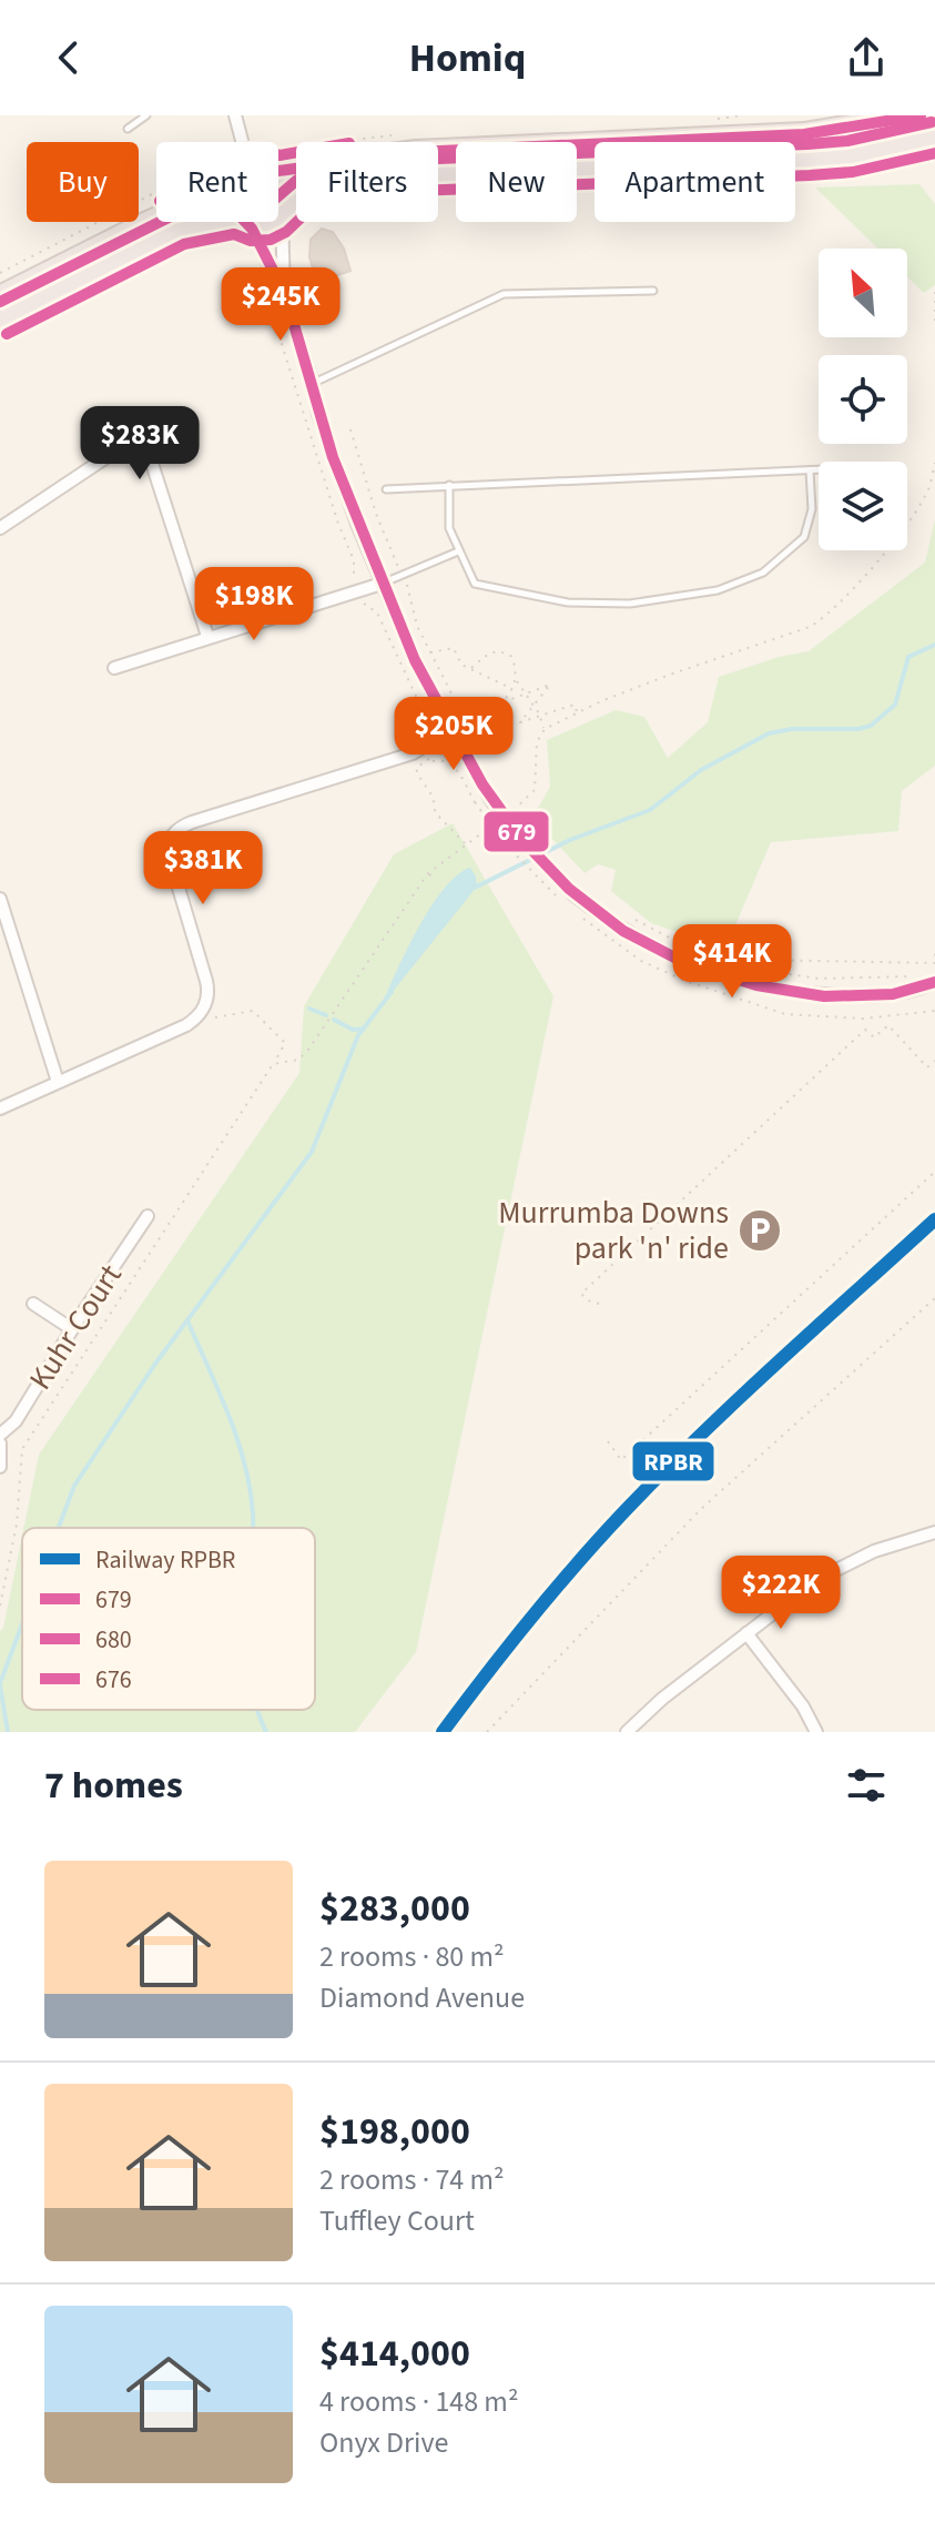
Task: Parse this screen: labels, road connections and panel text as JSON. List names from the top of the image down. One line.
{"streets":{"street":["Kuhr Court"]},"places":{"parking":["Murrumba Downs park 'n' ride"]},"lines":["transit line 679","transit line 676","transit line 680","rail line RPBR"],"legend":["Railway RPBR","679","680","676"],"north":"top left","page":{"header":"Homiq","chip":["Buy","Rent","Filters","New","Apartment"],"price":["$245K","$283K","$198K","$205K","$381K","$414K","$222K"],"heading":"7 homes","list":[{"name":"$283,000","note":"2 rooms · 80 m² · Diamond Avenue"},{"name":"$198,000","note":"2 rooms · 74 m² · Tuffley Court"},{"name":"$414,000","note":"4 rooms · 148 m² · Onyx Drive"}]}}
